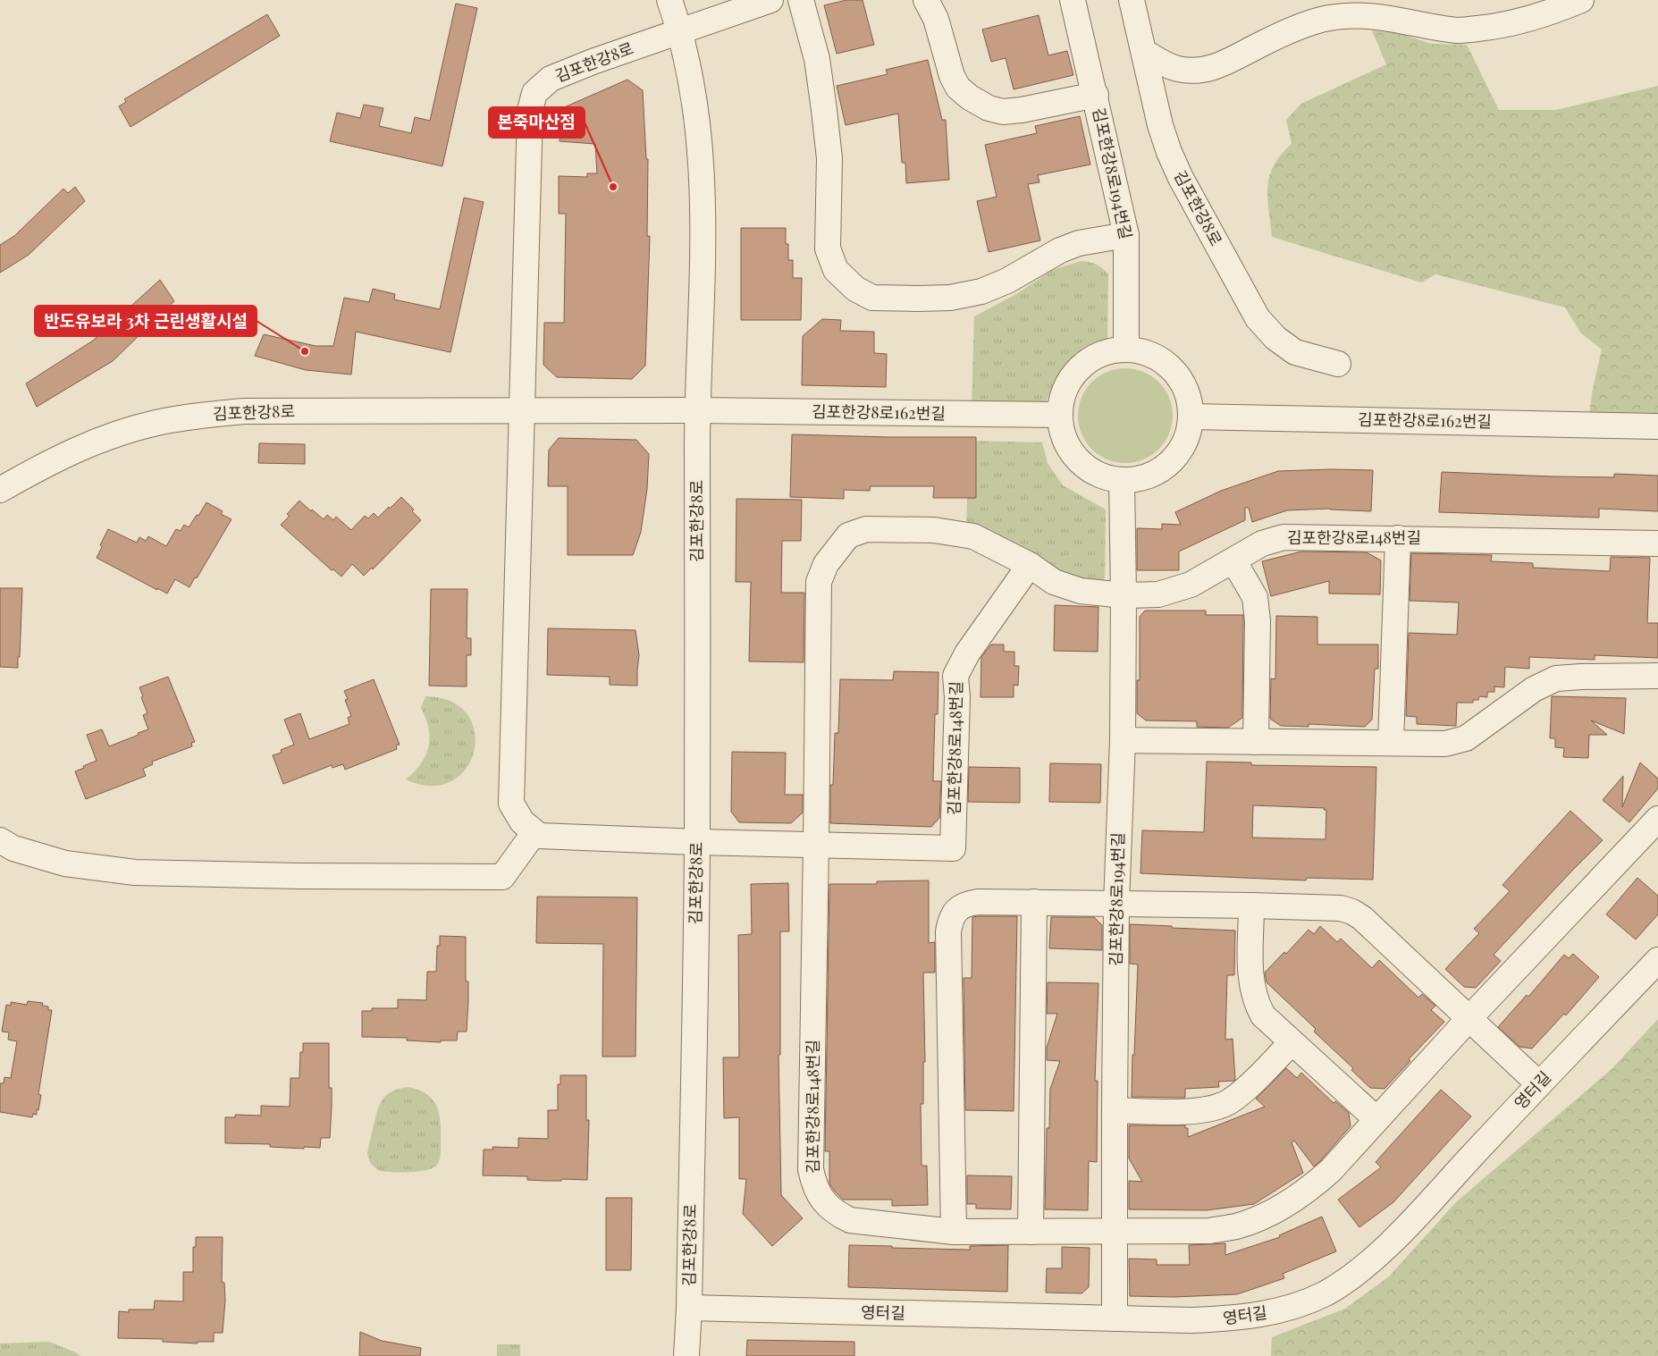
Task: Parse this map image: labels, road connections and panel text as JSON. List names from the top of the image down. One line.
{"streets":{"street":["김포한강8로","김포한강8로194번길","김포한강8로162번길","김포한강8로148번길","영터길"]},"crossings":[["김포한강8로","김포한강8로162번길"],["김포한강8로","김포한강8로148번길"],["김포한강8로","영터길"],["김포한강8로194번길","김포한강8로162번길"],["김포한강8로194번길","김포한강8로148번길"],["김포한강8로194번길","영터길"]],"places":["본죽마산점","반도유보라 3차 근린생활시설"]}
